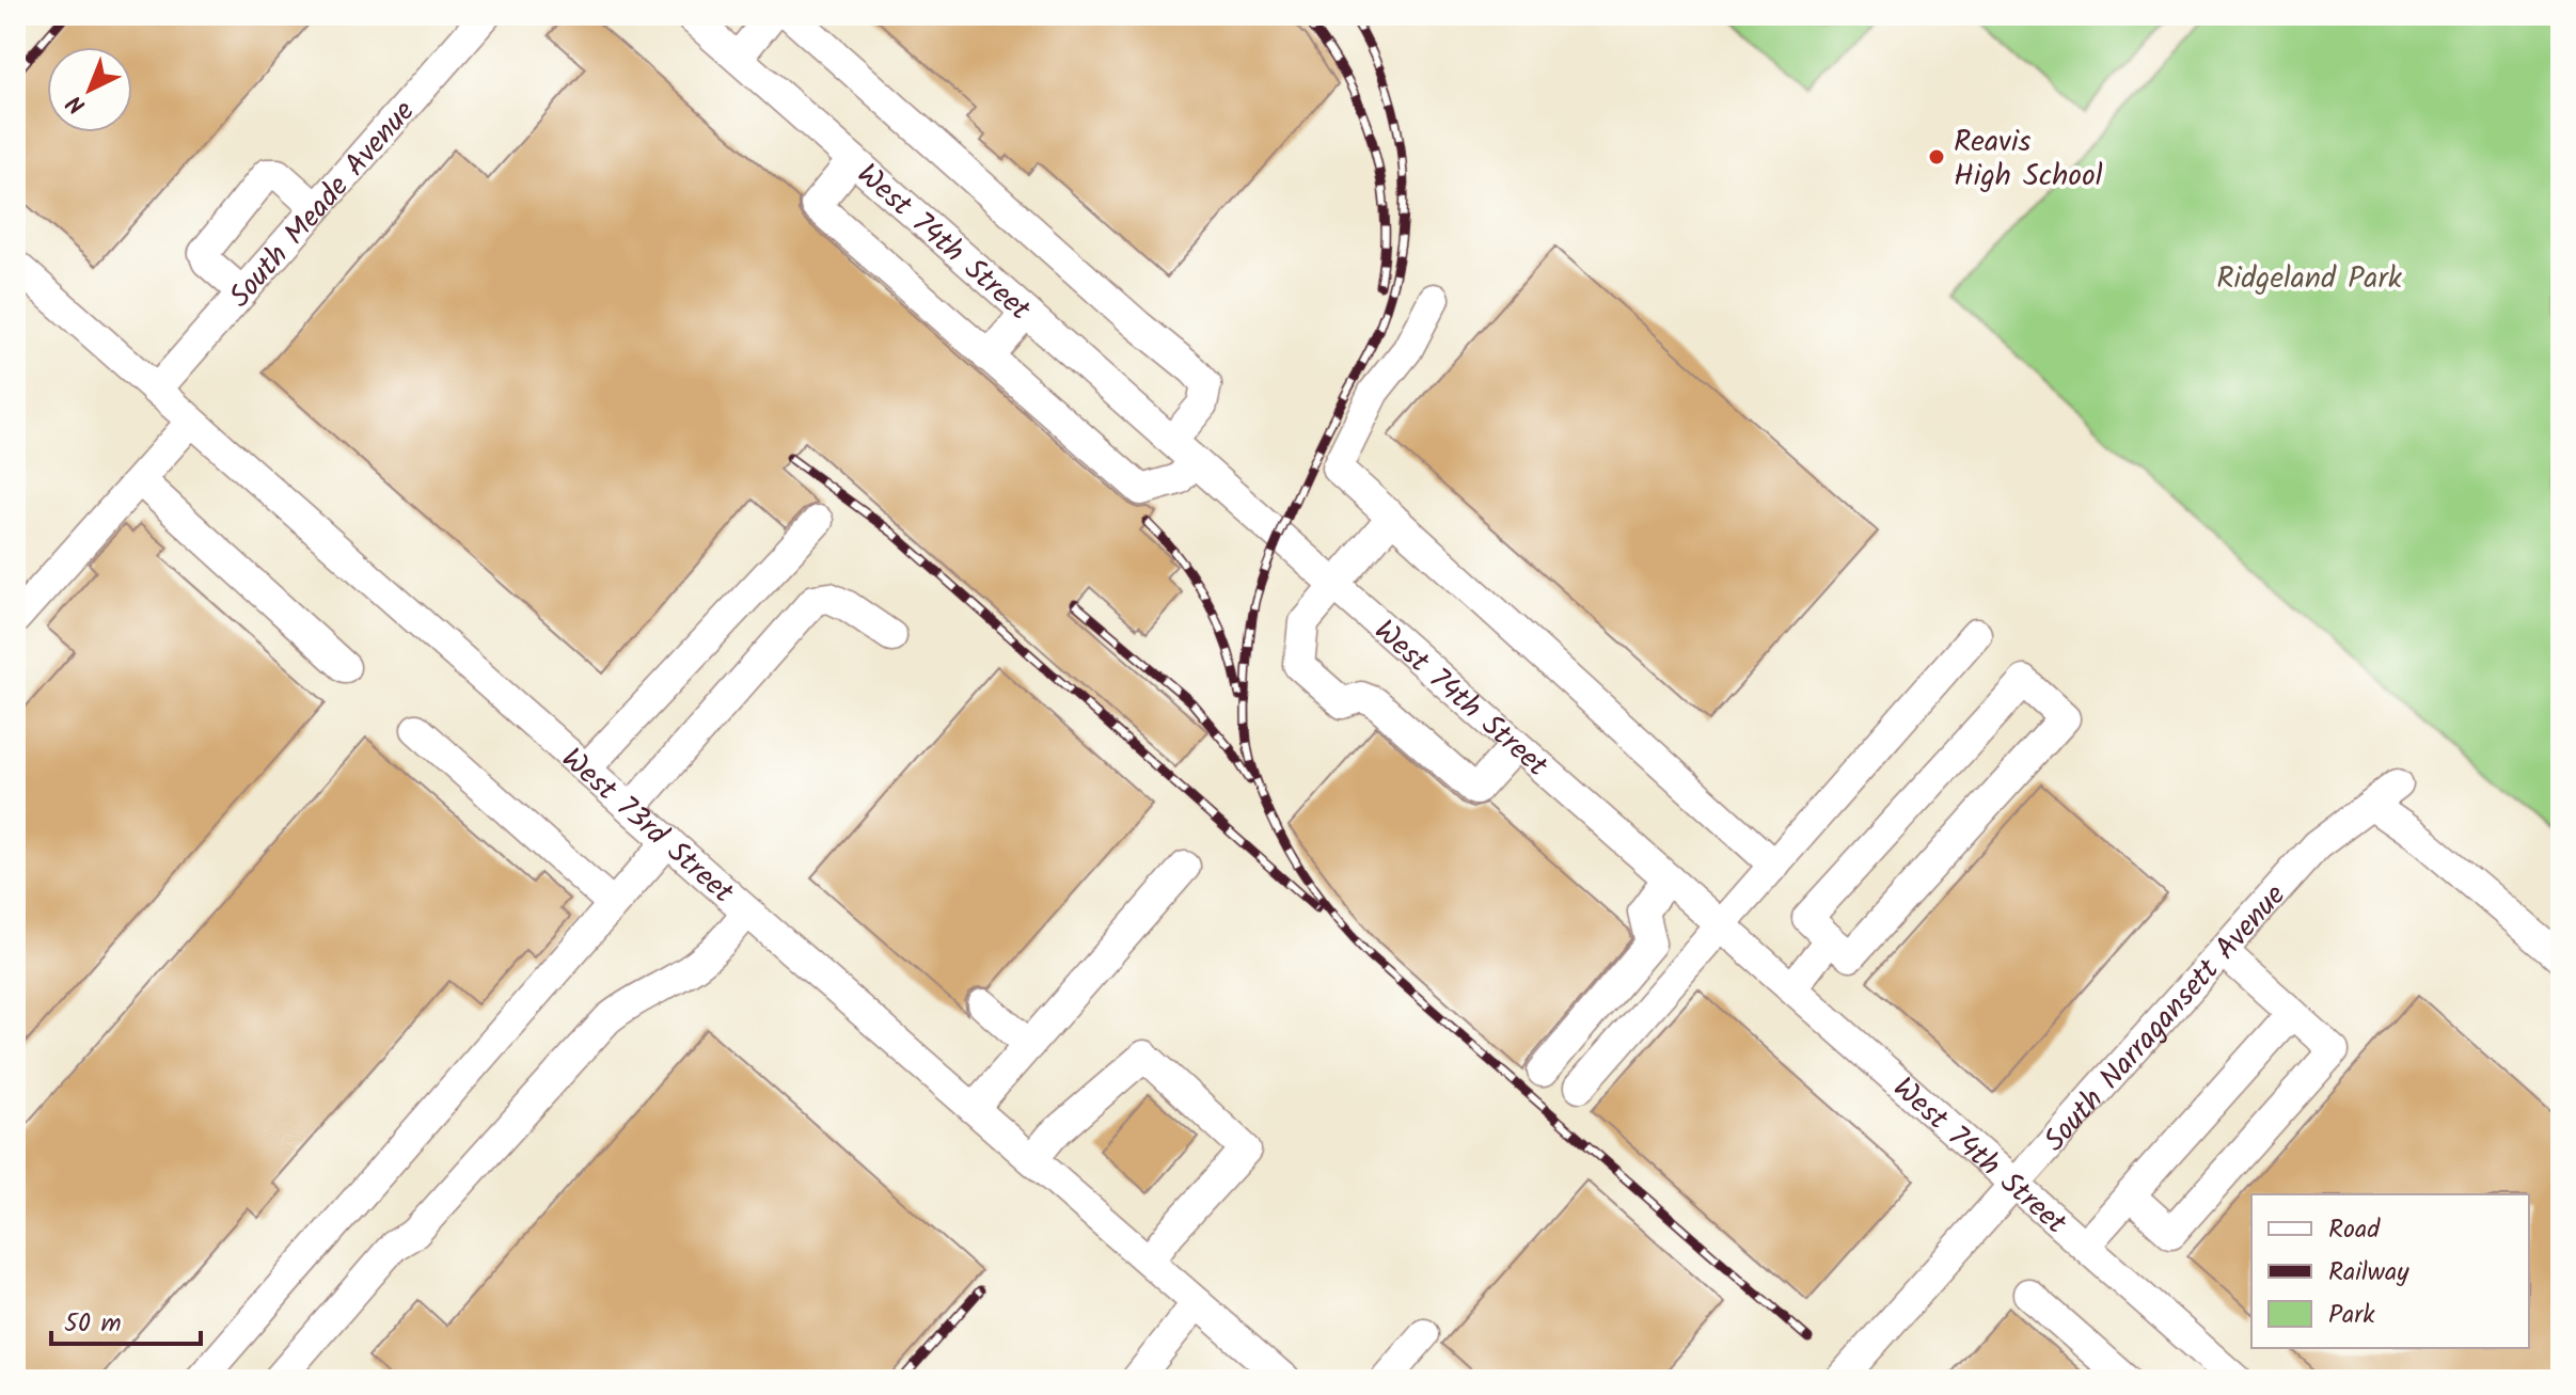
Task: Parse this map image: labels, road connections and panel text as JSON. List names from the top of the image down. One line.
{"streets":{"street":["South Meade Avenue","West 74th Street","West 73rd Street","South Narragansett Avenue"]},"crossings":[["South Meade Avenue","West 73rd Street"],["West 74th Street","South Narragansett Avenue"]],"parks":["Ridgeland Park"],"places":["Reavis High School"],"legend":["Road","Railway","Park"],"scale_bar":"50 m","north":"bottom left"}
